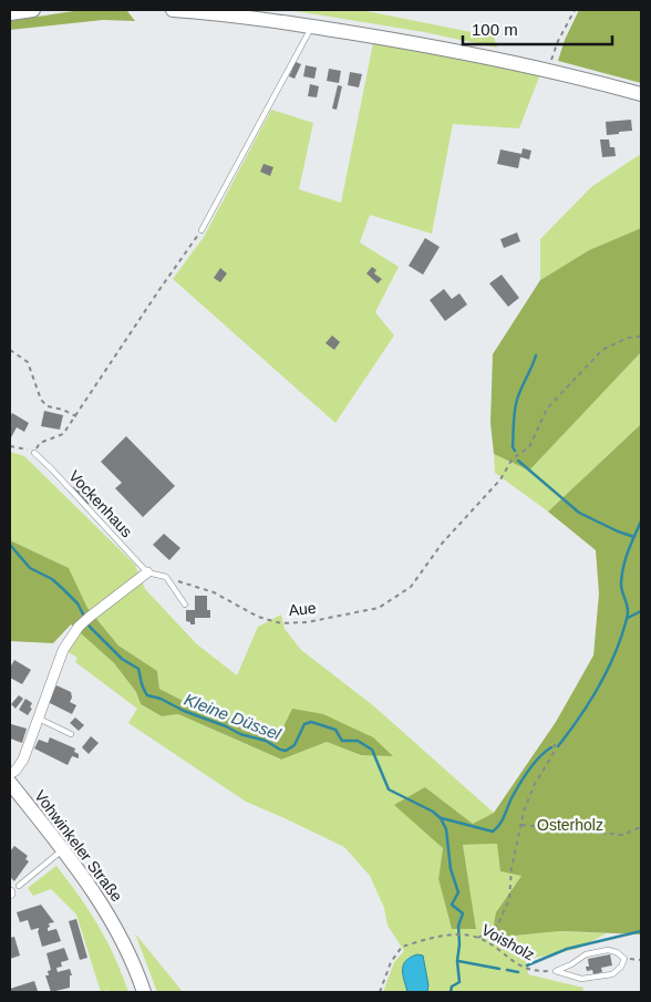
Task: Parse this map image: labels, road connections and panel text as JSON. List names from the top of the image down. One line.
{"streets":{"main road":["Vohwinkeler Straße"],"lane":["Vockenhaus"],"path":["Aue","Voisholz"]},"water":["Kleine Düssel"],"parks":["Osterholz"],"scale_bar":"100 m"}
